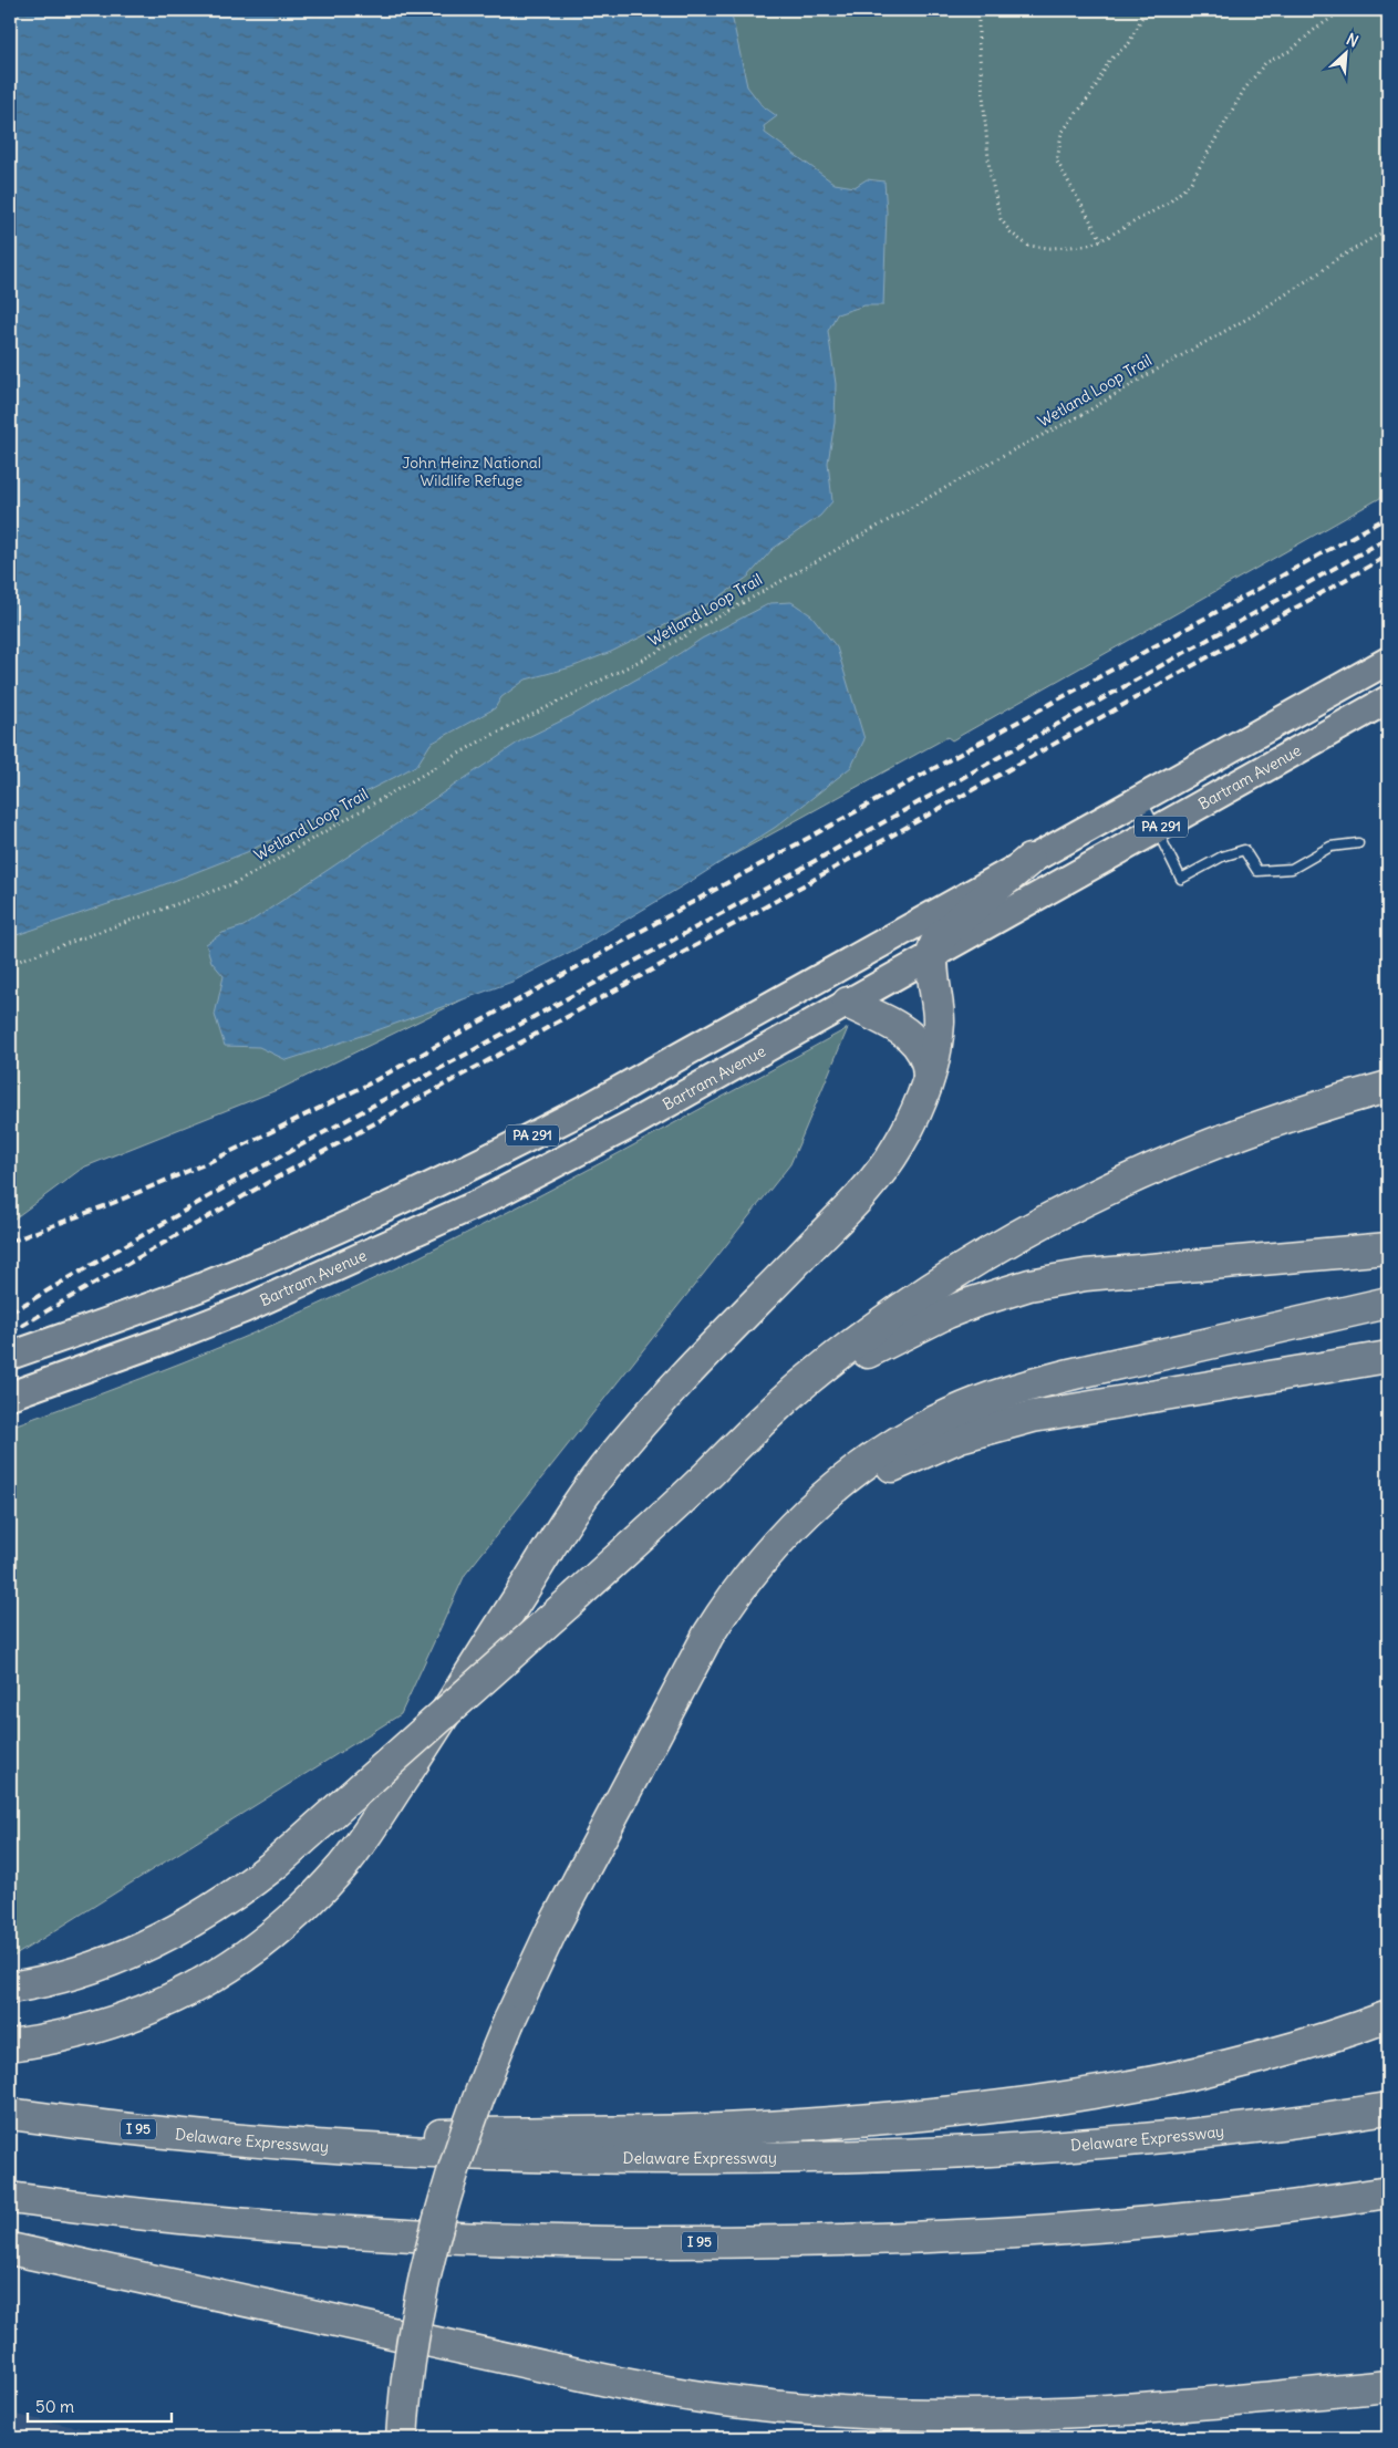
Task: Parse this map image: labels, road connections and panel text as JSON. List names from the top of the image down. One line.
{"streets":{"highway":["I 95","Delaware Expressway"],"main road":["Bartram Avenue","PA 291"],"path":["Wetland Loop Trail"]},"parks":["John Heinz National Wildlife Refuge"],"scale_bar":"50 m","north":"top right"}
